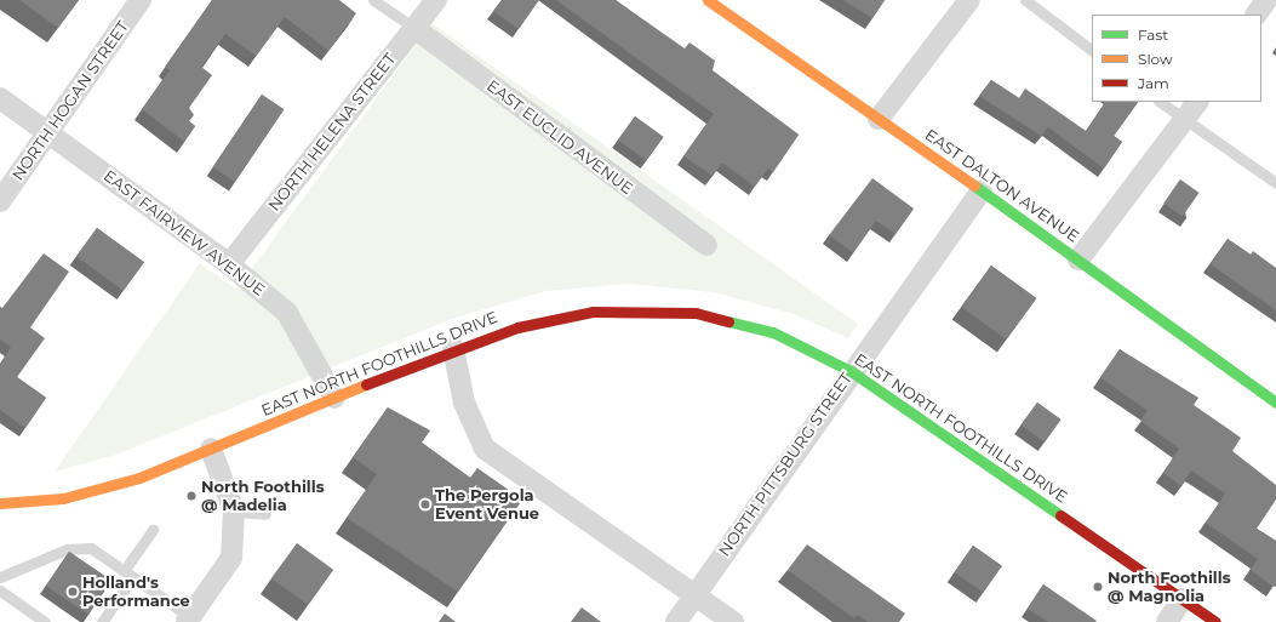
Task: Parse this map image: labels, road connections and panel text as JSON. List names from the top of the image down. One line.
{"streets":{"main road":["EAST DALTON AVENUE","EAST NORTH FOOTHILLS DRIVE"],"street":["NORTH HOGAN STREET","NORTH HELENA STREET","EAST EUCLID AVENUE","EAST FAIRVIEW AVENUE","NORTH PITTSBURG STREET"]},"crossings":[["NORTH HOGAN STREET","EAST FAIRVIEW AVENUE"],["NORTH HELENA STREET","EAST EUCLID AVENUE"],["NORTH HELENA STREET","EAST FAIRVIEW AVENUE"],["EAST DALTON AVENUE","NORTH PITTSBURG STREET"],["EAST FAIRVIEW AVENUE","EAST NORTH FOOTHILLS DRIVE"],["EAST NORTH FOOTHILLS DRIVE","NORTH PITTSBURG STREET"]],"places":["North Foothills @ Madelia","The Pergola Event Venue","North Foothills @ Magnolia","Holland's Performance"],"legend":["Fast","Slow","Jam"]}
